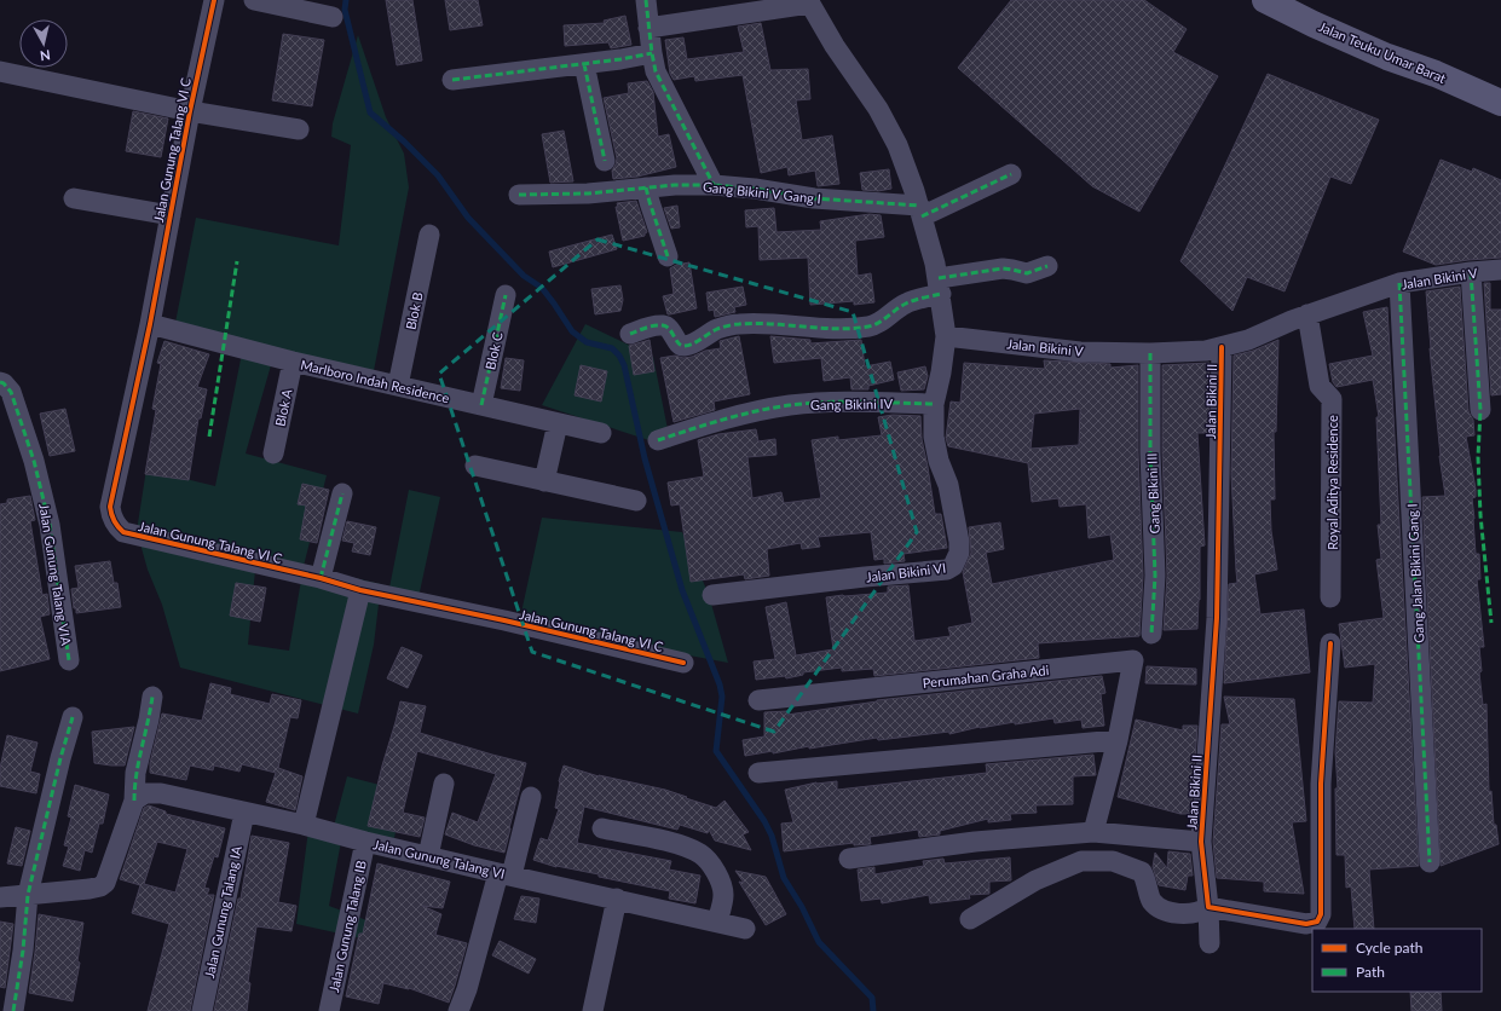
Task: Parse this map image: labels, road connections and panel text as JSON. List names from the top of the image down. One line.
{"streets":{"main road":["Jalan Teuku Umar Barat"],"street":["Jalan Gunung Talang VI C","Gang Bikini V Gang I","Jalan Bikini V","Blok B","Blok C","Marlboro Indah Residence","Jalan Bikini II","Gang Bikini IV","Blok A","Royal Aditya Residence","Gang Bikini III","Jalan Bikini VI","Gang Jalan Bikini Gang I","Jalan Gunung Talang VIA","Perumahan Graha Adi","Jalan Gunung Talang VI","Jalan Gunung Talang IA","Jalan Gunung Talang IB"]},"crossings":[["Jalan Gunung Talang VI C","Marlboro Indah Residence"],["Jalan Bikini V","Jalan Bikini II"],["Jalan Bikini V","Royal Aditya Residence"],["Jalan Bikini V","Gang Bikini III"],["Jalan Bikini V","Jalan Bikini VI"],["Jalan Bikini V","Gang Jalan Bikini Gang I"],["Blok B","Marlboro Indah Residence"],["Blok C","Marlboro Indah Residence"],["Marlboro Indah Residence","Blok A"],["Gang Bikini IV","Jalan Bikini VI"],["Jalan Gunung Talang VI","Jalan Gunung Talang IA"],["Jalan Gunung Talang VI","Jalan Gunung Talang IB"]],"legend":["Cycle path","Path"],"north":"bottom"}
